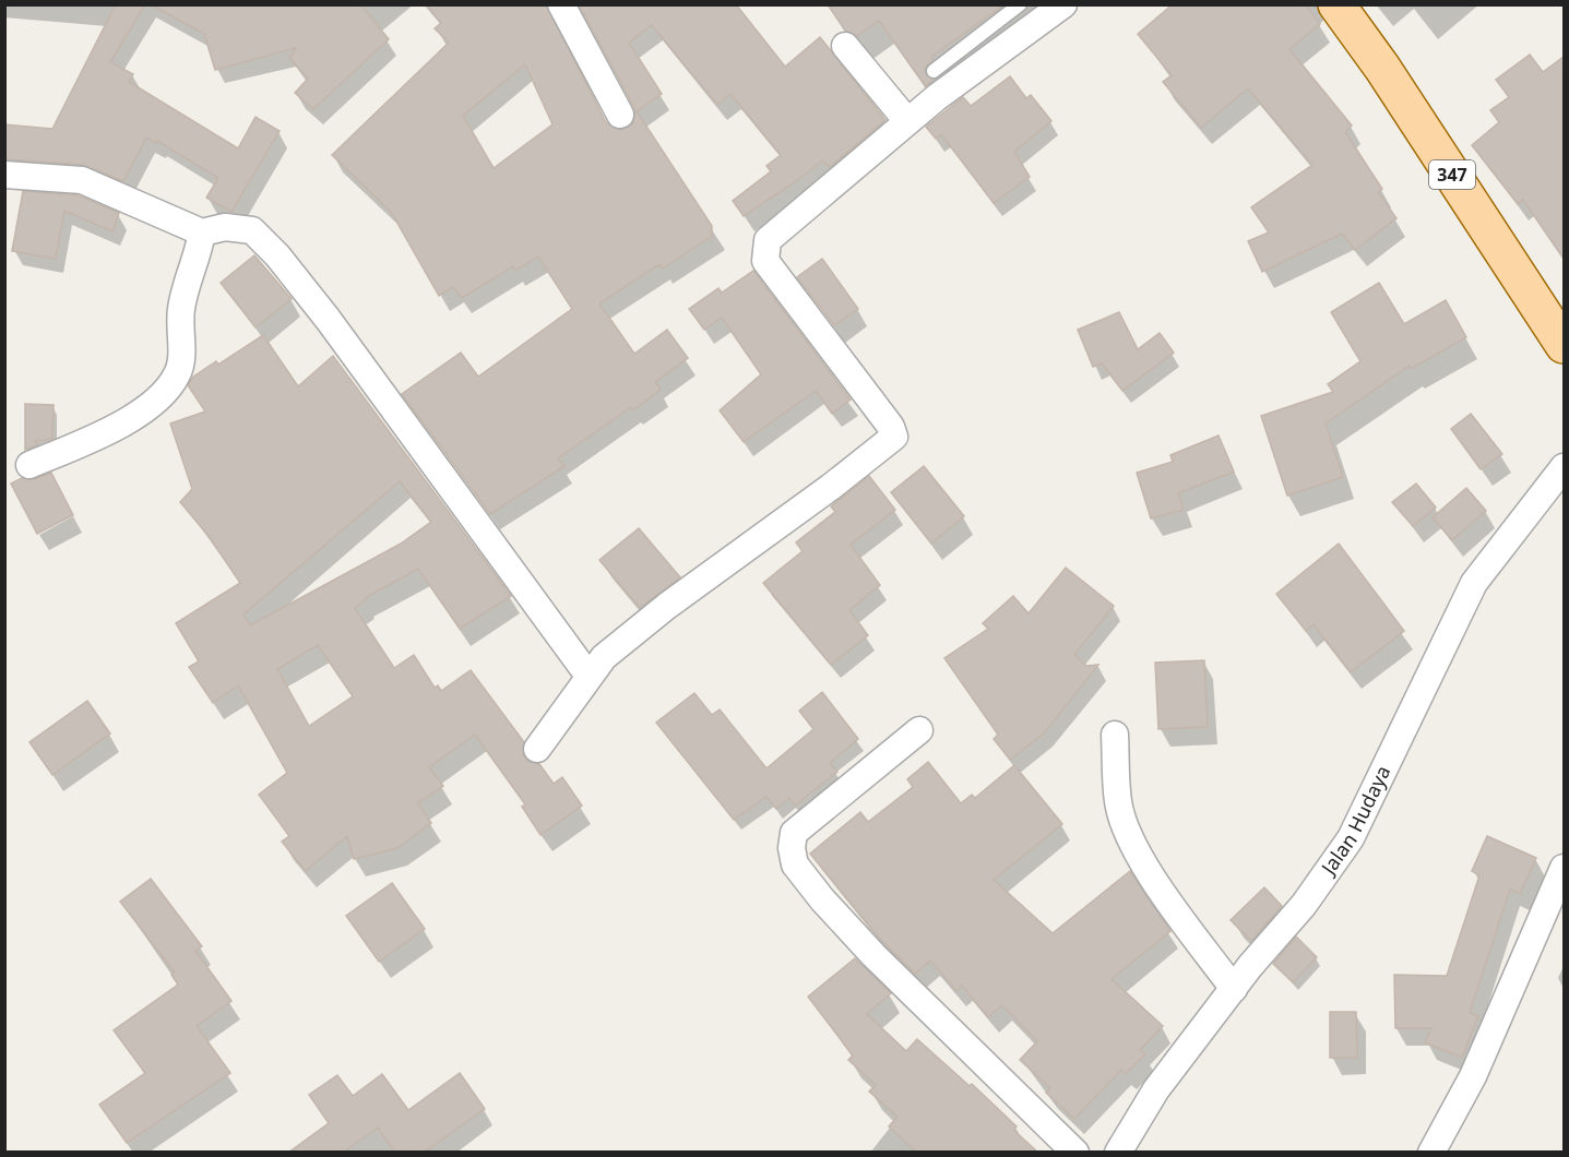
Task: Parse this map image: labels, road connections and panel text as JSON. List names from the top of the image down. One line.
{"streets":{"main road":["347"],"street":["Jalan Hudaya"]}}
